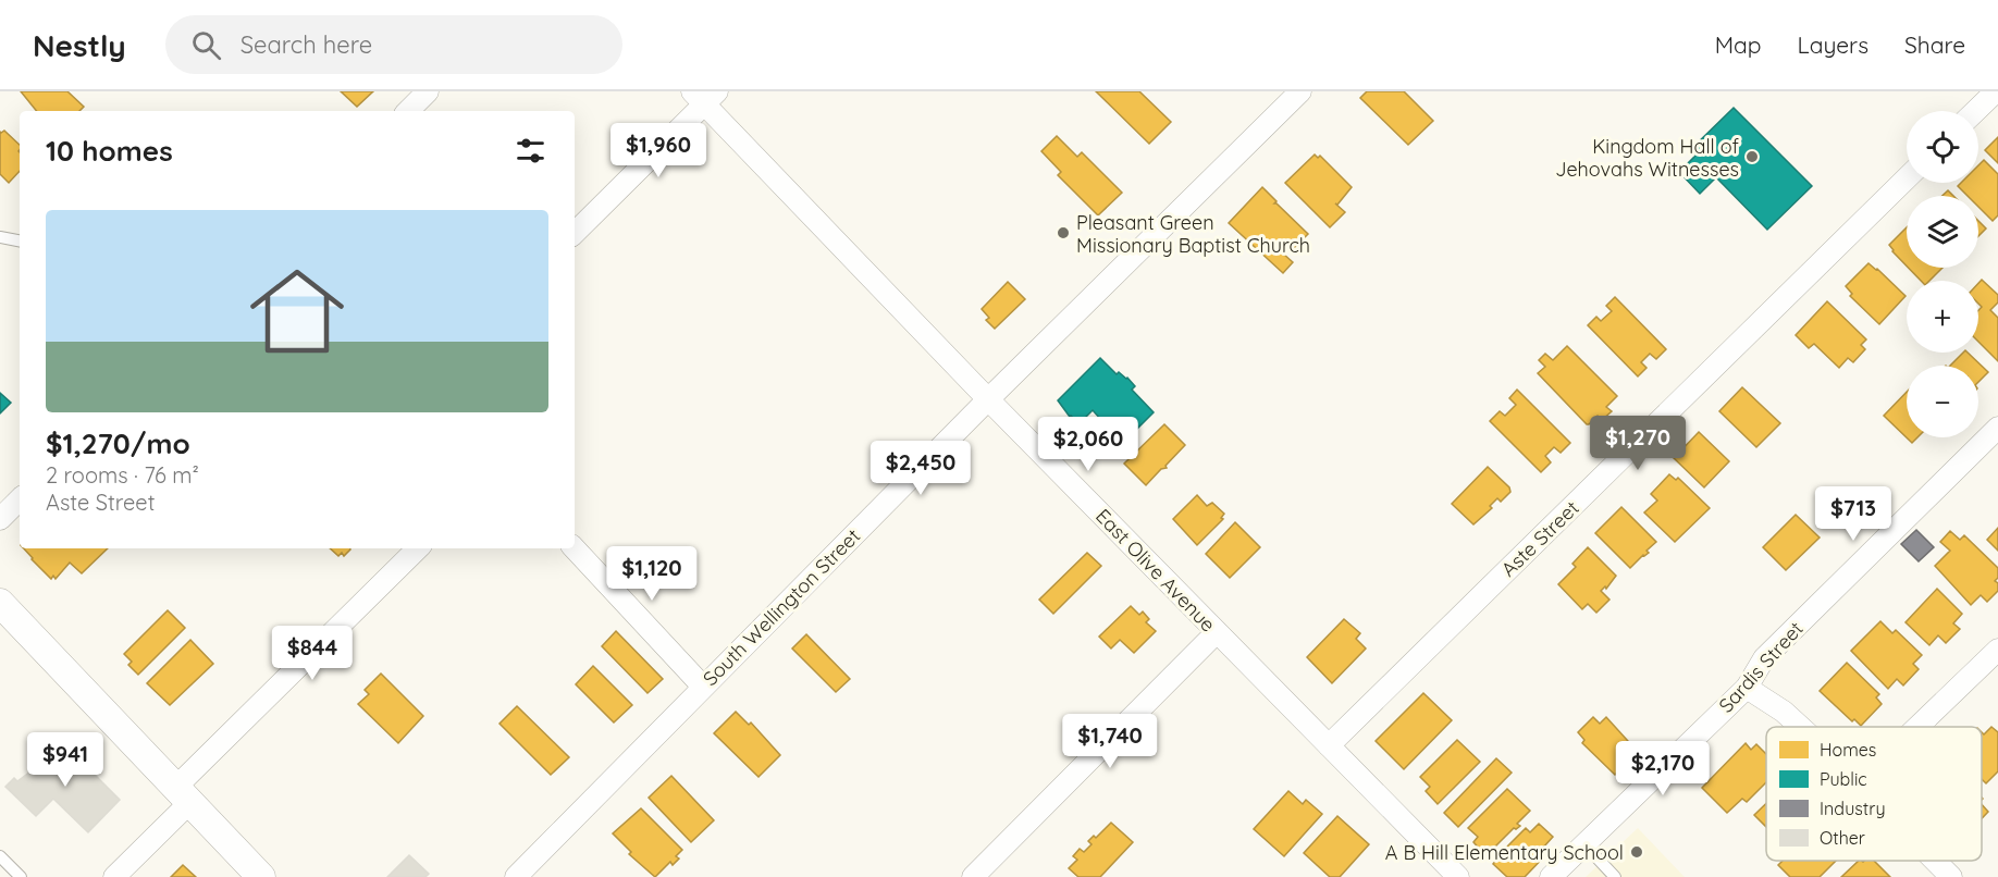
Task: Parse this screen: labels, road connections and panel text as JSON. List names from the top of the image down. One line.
{"streets":{"street":["Aste Street","East Olive Avenue","South Wellington Street","Sardis Street"]},"crossings":[["Aste Street","East Olive Avenue"],["East Olive Avenue","South Wellington Street"]],"places":["Kingdom Hall of Jehovahs Witnesses","Pleasant Green Missionary Baptist Church","A B Hill Elementary School"],"legend":["Homes","Public","Industry","Other"],"page":{"header":"Nestly","search":"Search here","nav":["Map","Layers","Share"],"map_buttons":["+","−"],"heading":"10 homes","price":["$1,960","$1,270","$2,060","$2,450","$713","$1,120","$844","$1,740","$941","$2,170"],"list":[{"name":"$1,270/mo","note":"2 rooms · 76 m² · Aste Street"}]}}
